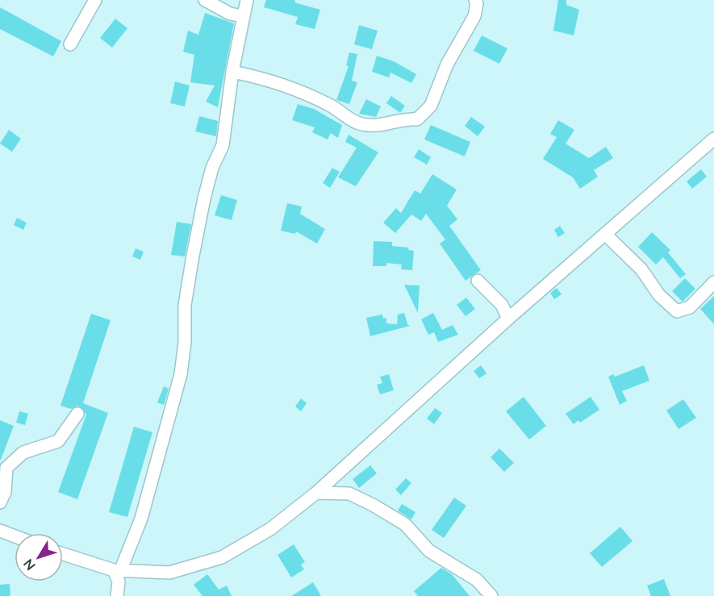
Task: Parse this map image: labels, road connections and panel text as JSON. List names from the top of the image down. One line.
{"north":"bottom left"}
